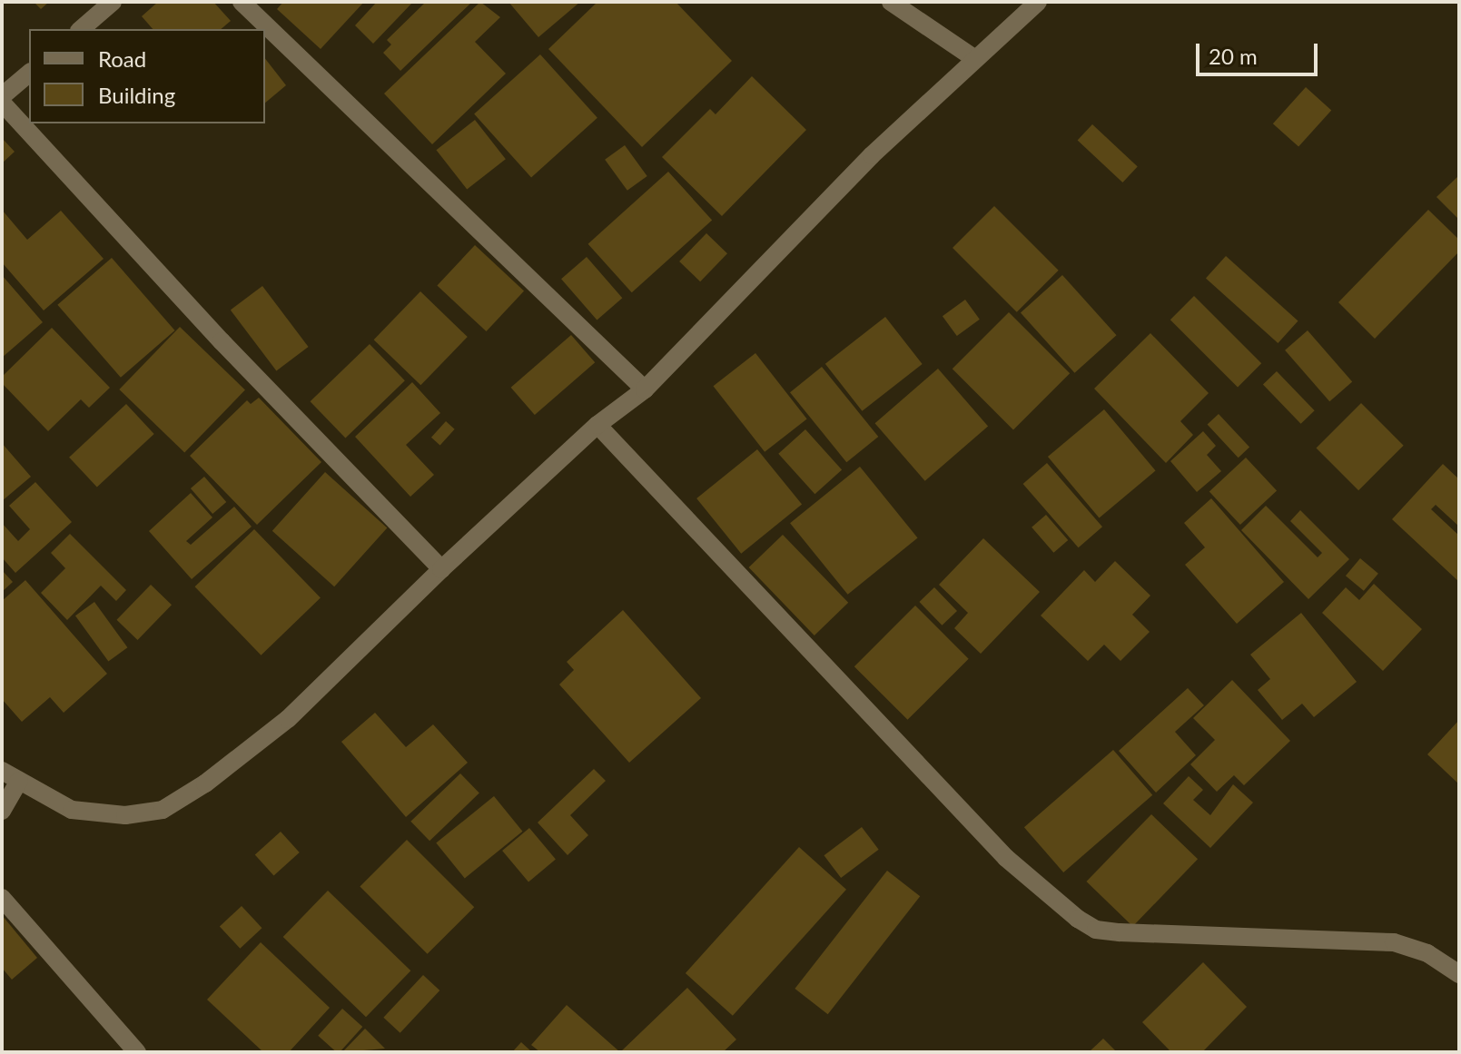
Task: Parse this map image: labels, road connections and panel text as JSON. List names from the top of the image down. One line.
{"legend":["Road","Building"],"scale_bar":"20 m"}
